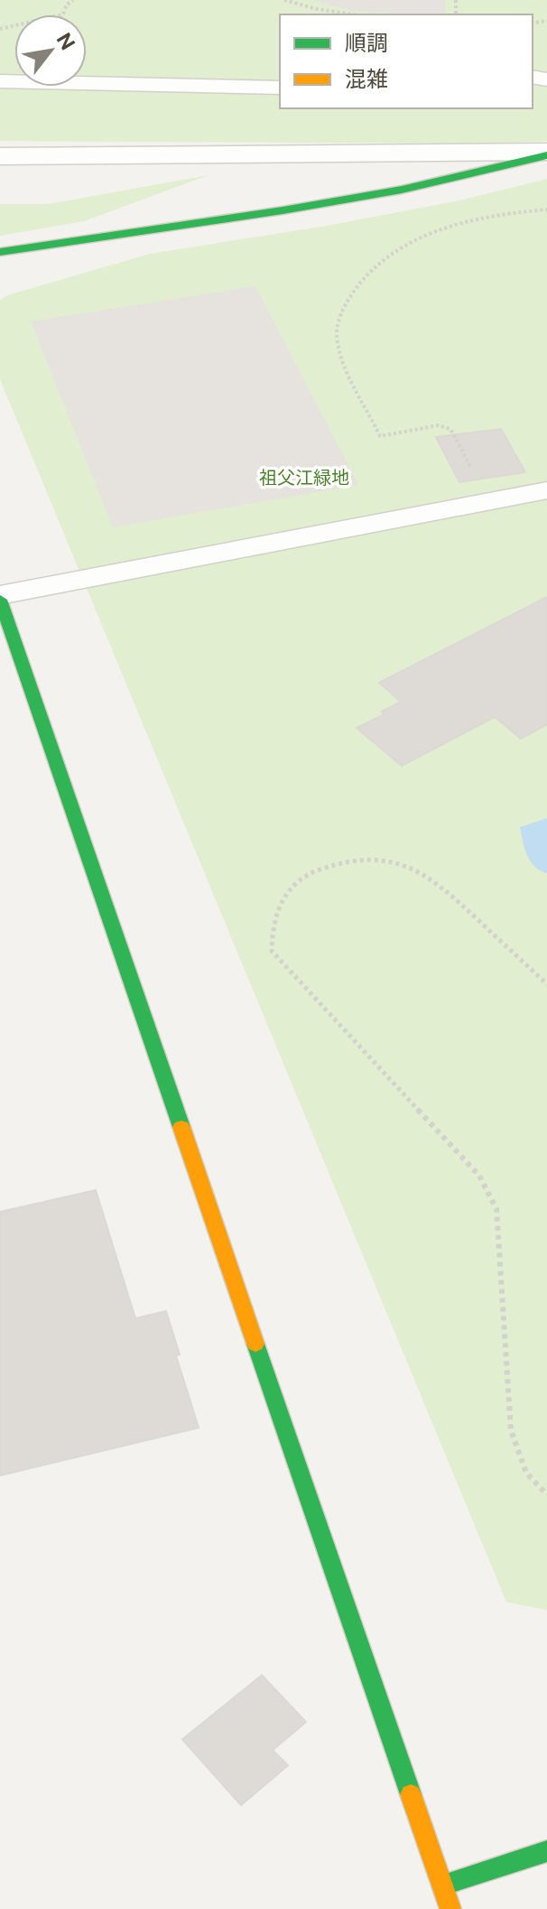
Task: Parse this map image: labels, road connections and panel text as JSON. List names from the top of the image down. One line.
{"parks":["祖父江緑地"],"legend":["順調","混雑"],"north":"top right"}
